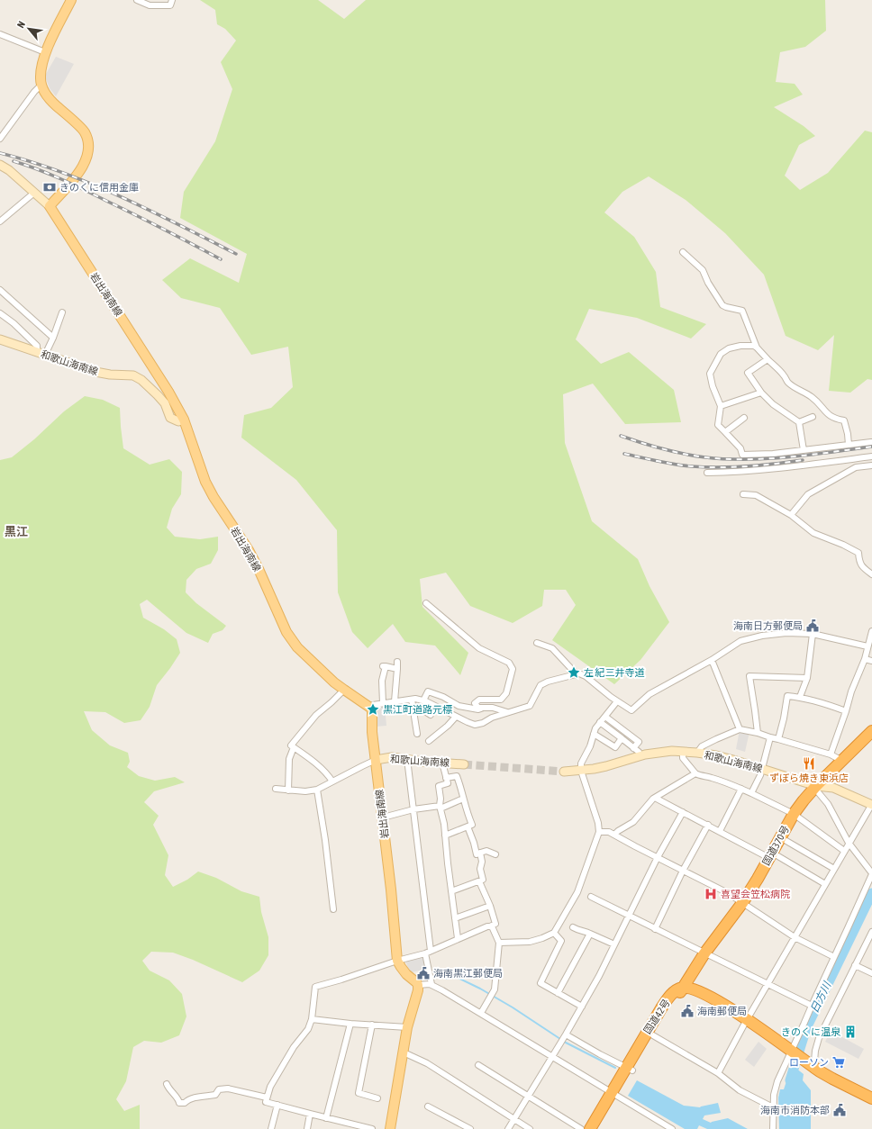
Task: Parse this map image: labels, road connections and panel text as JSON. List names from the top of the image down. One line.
{"streets":{"highway":["国道370号","国道42号"],"main road":["岩出海南線","和歌山海南線"]},"crossings":[["岩出海南線","和歌山海南線"],["和歌山海南線","国道370号"],["国道370号","国道42号"]],"districts":["黒江"],"water":["日方川"],"places":{"bank":["きのくに信用金庫"],"public building":["海南日方郵便局","海南黒江郵便局","海南郵便局","海南市消防本部"],"place":["左 紀三井寺道","黒江町道路元標"],"restaurant":["ずぼら焼き東浜店"],"hospital":["喜望会笠松病院"],"building":["きのくに温泉"],"supermarket":["ローソン"]},"north":"top left"}
